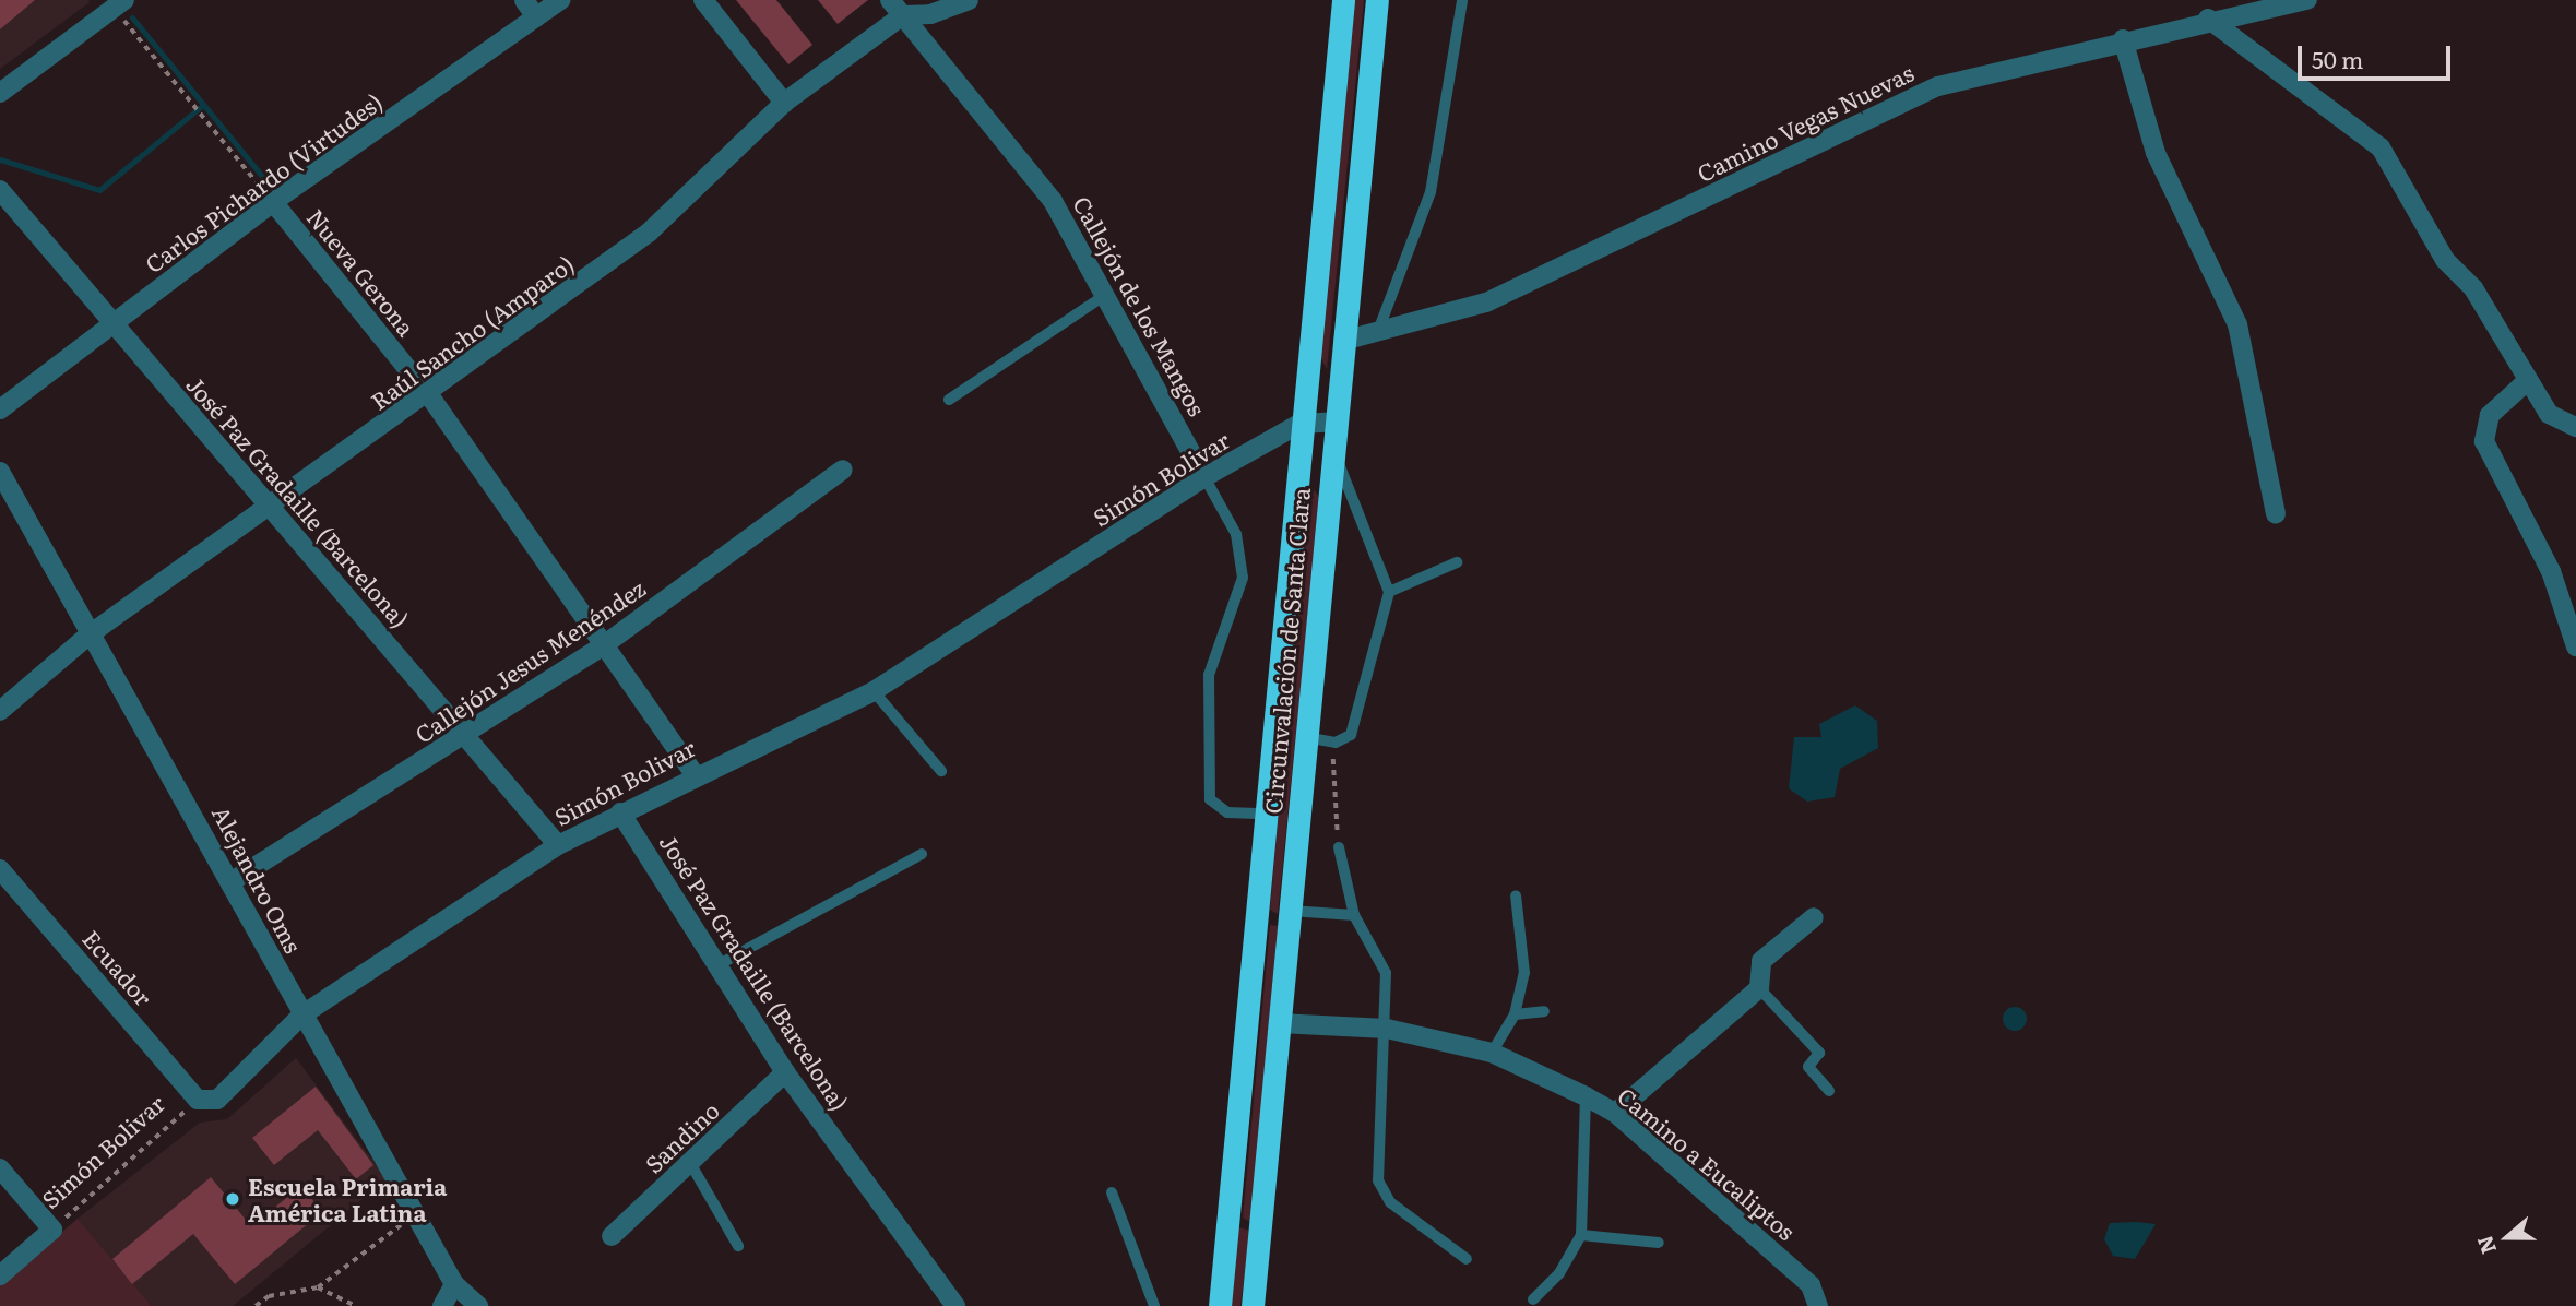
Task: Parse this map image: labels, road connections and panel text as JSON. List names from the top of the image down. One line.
{"streets":{"highway":["Circunvalación de Santa Clara"],"street":["Camino Vegas Nuevas","Carlos Pichardo (Virtudes)","Nueva Gerona","Callejón de los Mangos","Raúl Sancho (Amparo)","Simón Bolivar","José Paz Gradaille (Barcelona)","Callejón Jesus Menéndez","Alejandro Oms","Ecuador","Sandino","Camino a Eucaliptos"]},"crossings":[["Camino Vegas Nuevas","Circunvalación de Santa Clara"],["Carlos Pichardo (Virtudes)","Nueva Gerona"],["Carlos Pichardo (Virtudes)","José Paz Gradaille (Barcelona)"],["Nueva Gerona","Raúl Sancho (Amparo)"],["Nueva Gerona","Simón Bolivar"],["Nueva Gerona","Callejón Jesus Menéndez"],["Callejón de los Mangos","Raúl Sancho (Amparo)"],["Callejón de los Mangos","Simón Bolivar"],["Callejón de los Mangos","Circunvalación de Santa Clara"],["Raúl Sancho (Amparo)","José Paz Gradaille (Barcelona)"],["Raúl Sancho (Amparo)","Alejandro Oms"],["Simón Bolivar","José Paz Gradaille (Barcelona)"],["Simón Bolivar","Circunvalación de Santa Clara"],["Simón Bolivar","Alejandro Oms"],["Simón Bolivar","Ecuador"],["José Paz Gradaille (Barcelona)","Callejón Jesus Menéndez"],["José Paz Gradaille (Barcelona)","Sandino"],["Circunvalación de Santa Clara","Camino a Eucaliptos"],["Callejón Jesus Menéndez","Alejandro Oms"]],"places":["Escuela Primaria América Latina"],"scale_bar":"50 m","north":"left"}
